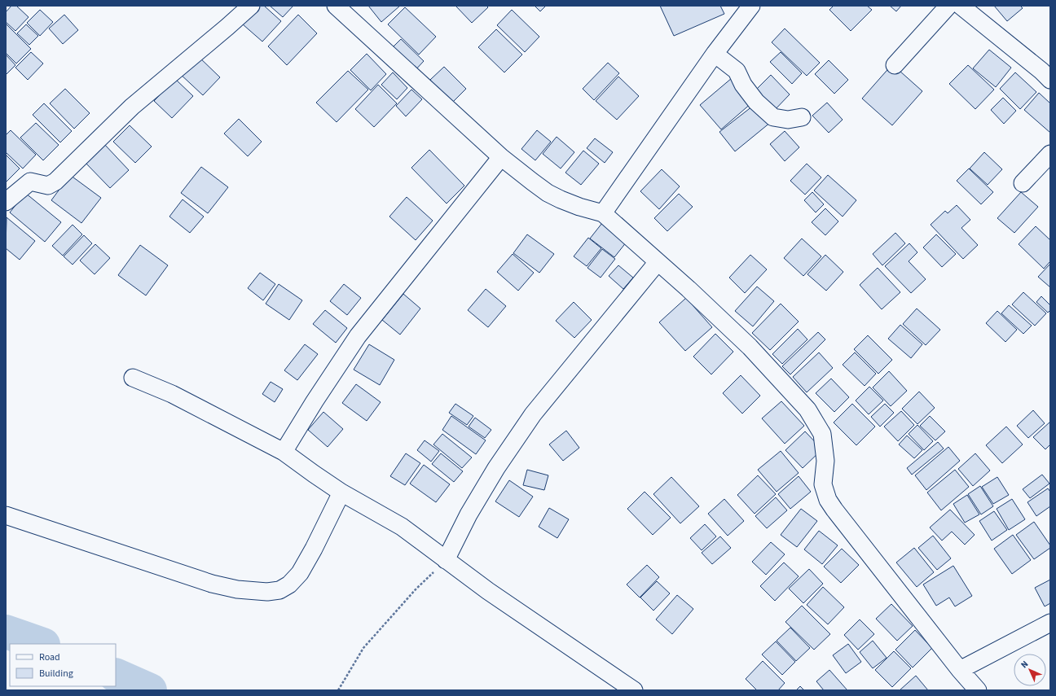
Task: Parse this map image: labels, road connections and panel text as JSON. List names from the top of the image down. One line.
{"legend":["Road","Building"],"north":"top left"}
